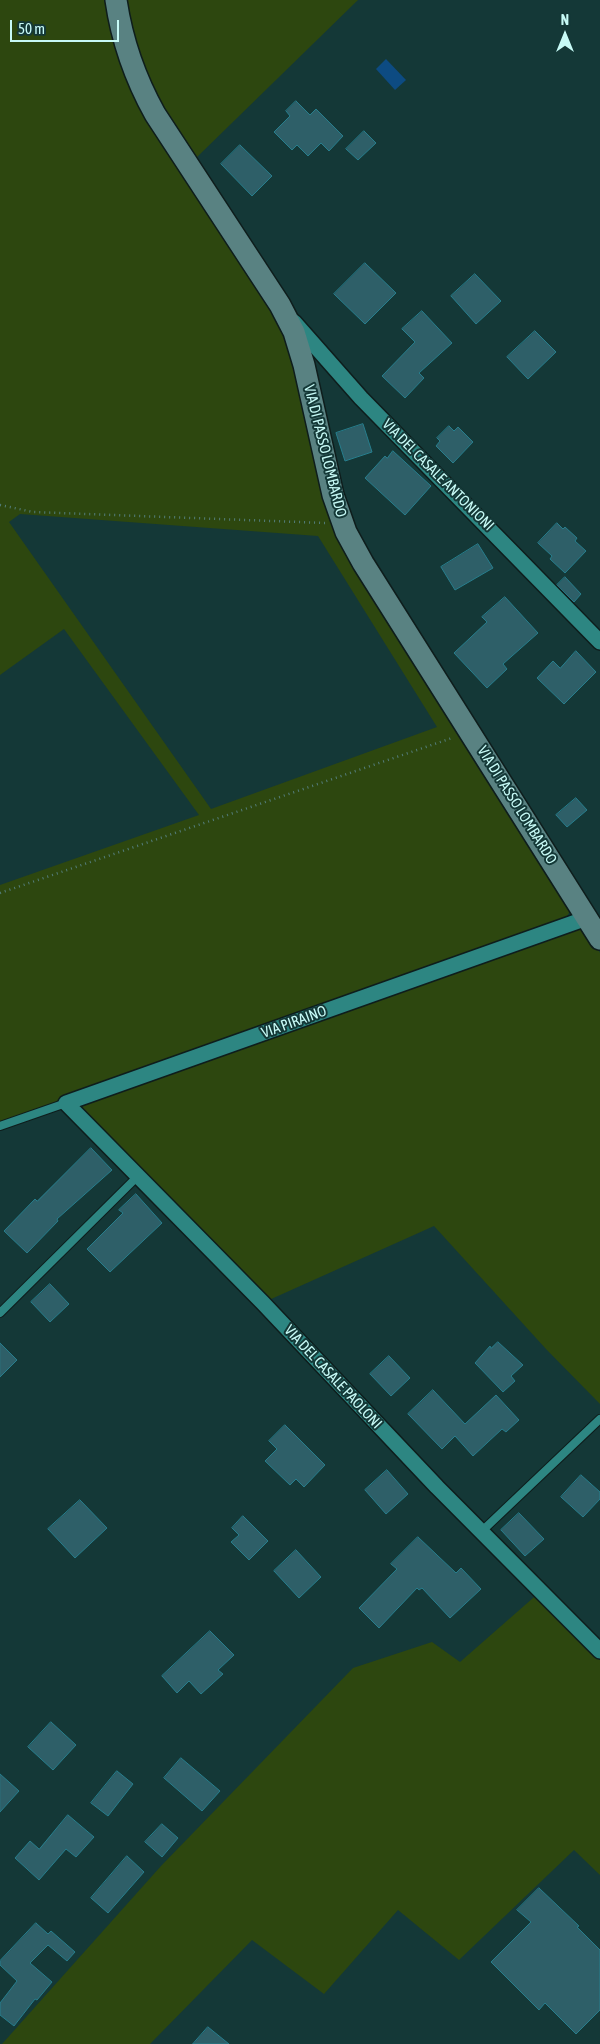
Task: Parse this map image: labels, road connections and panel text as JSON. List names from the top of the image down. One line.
{"streets":{"street":["VIA DI PASSO LOMBARDO","VIA DEL CASALE ANTONIONI","VIA PIRAINO","VIA DEL CASALE PAOLONI"]},"crossings":[["VIA DI PASSO LOMBARDO","VIA DEL CASALE ANTONIONI"],["VIA DI PASSO LOMBARDO","VIA PIRAINO"],["VIA PIRAINO","VIA DEL CASALE PAOLONI"]],"scale_bar":"50 m","north":"top"}
